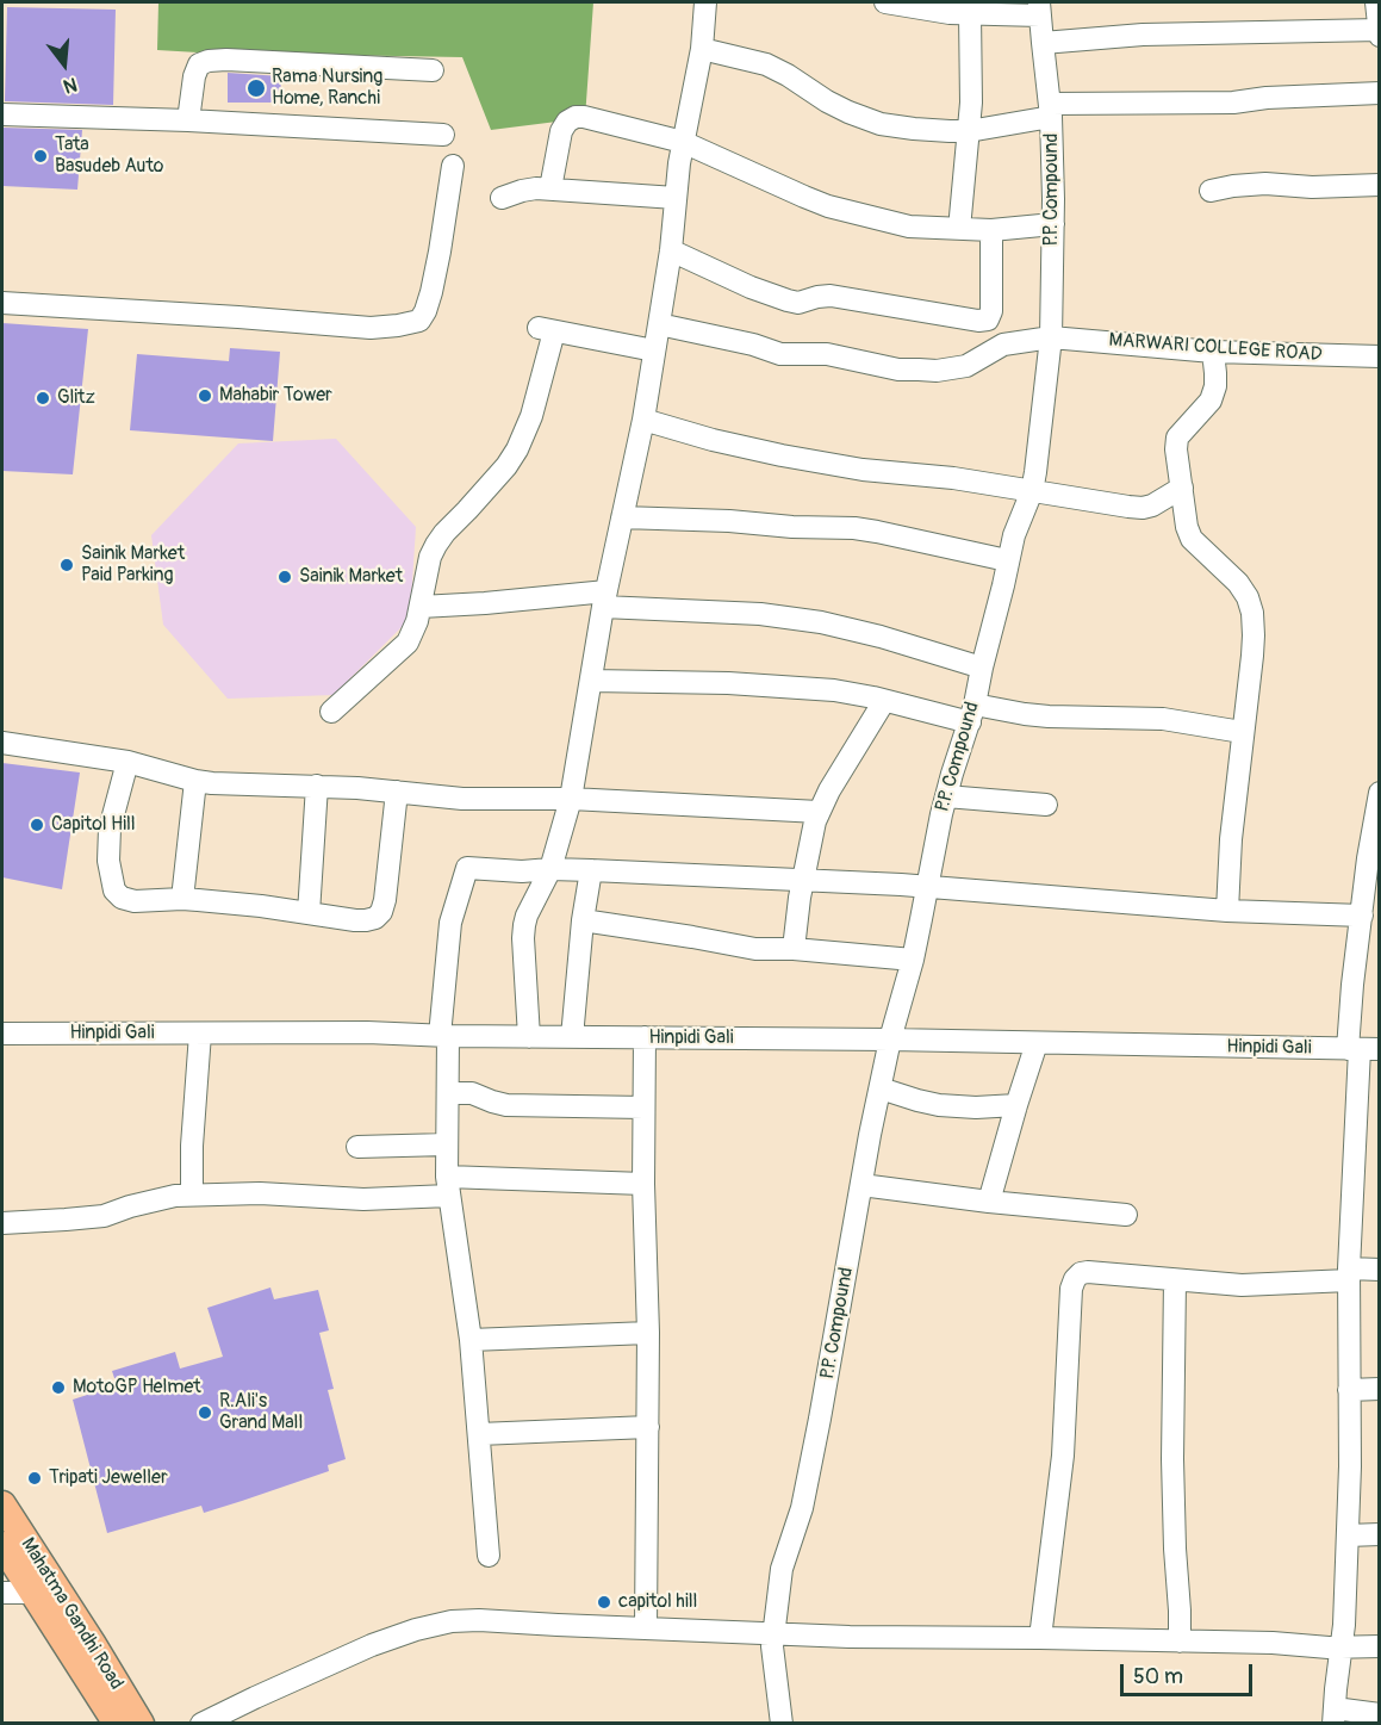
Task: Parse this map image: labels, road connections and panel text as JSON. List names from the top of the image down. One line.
{"streets":{"main road":["Mahatma Gandhi Road"],"street":["P.P. Compound","MARWARI COLLEGE ROAD","Hinpidi Gali"]},"crossings":[["P.P. Compound","MARWARI COLLEGE ROAD"],["P.P. Compound","Hinpidi Gali"]],"places":["Rama Nursing Home, Ranchi","Tata Basudeb Auto","Mahabir Tower","Glitz","Sainik Market Paid Parking","Sainik Market","Capitol Hill","MotoGP Helmet","R.Ali's Grand Mall","Tripati Jeweller","capitol hill"],"scale_bar":"50 m","north":"bottom"}
